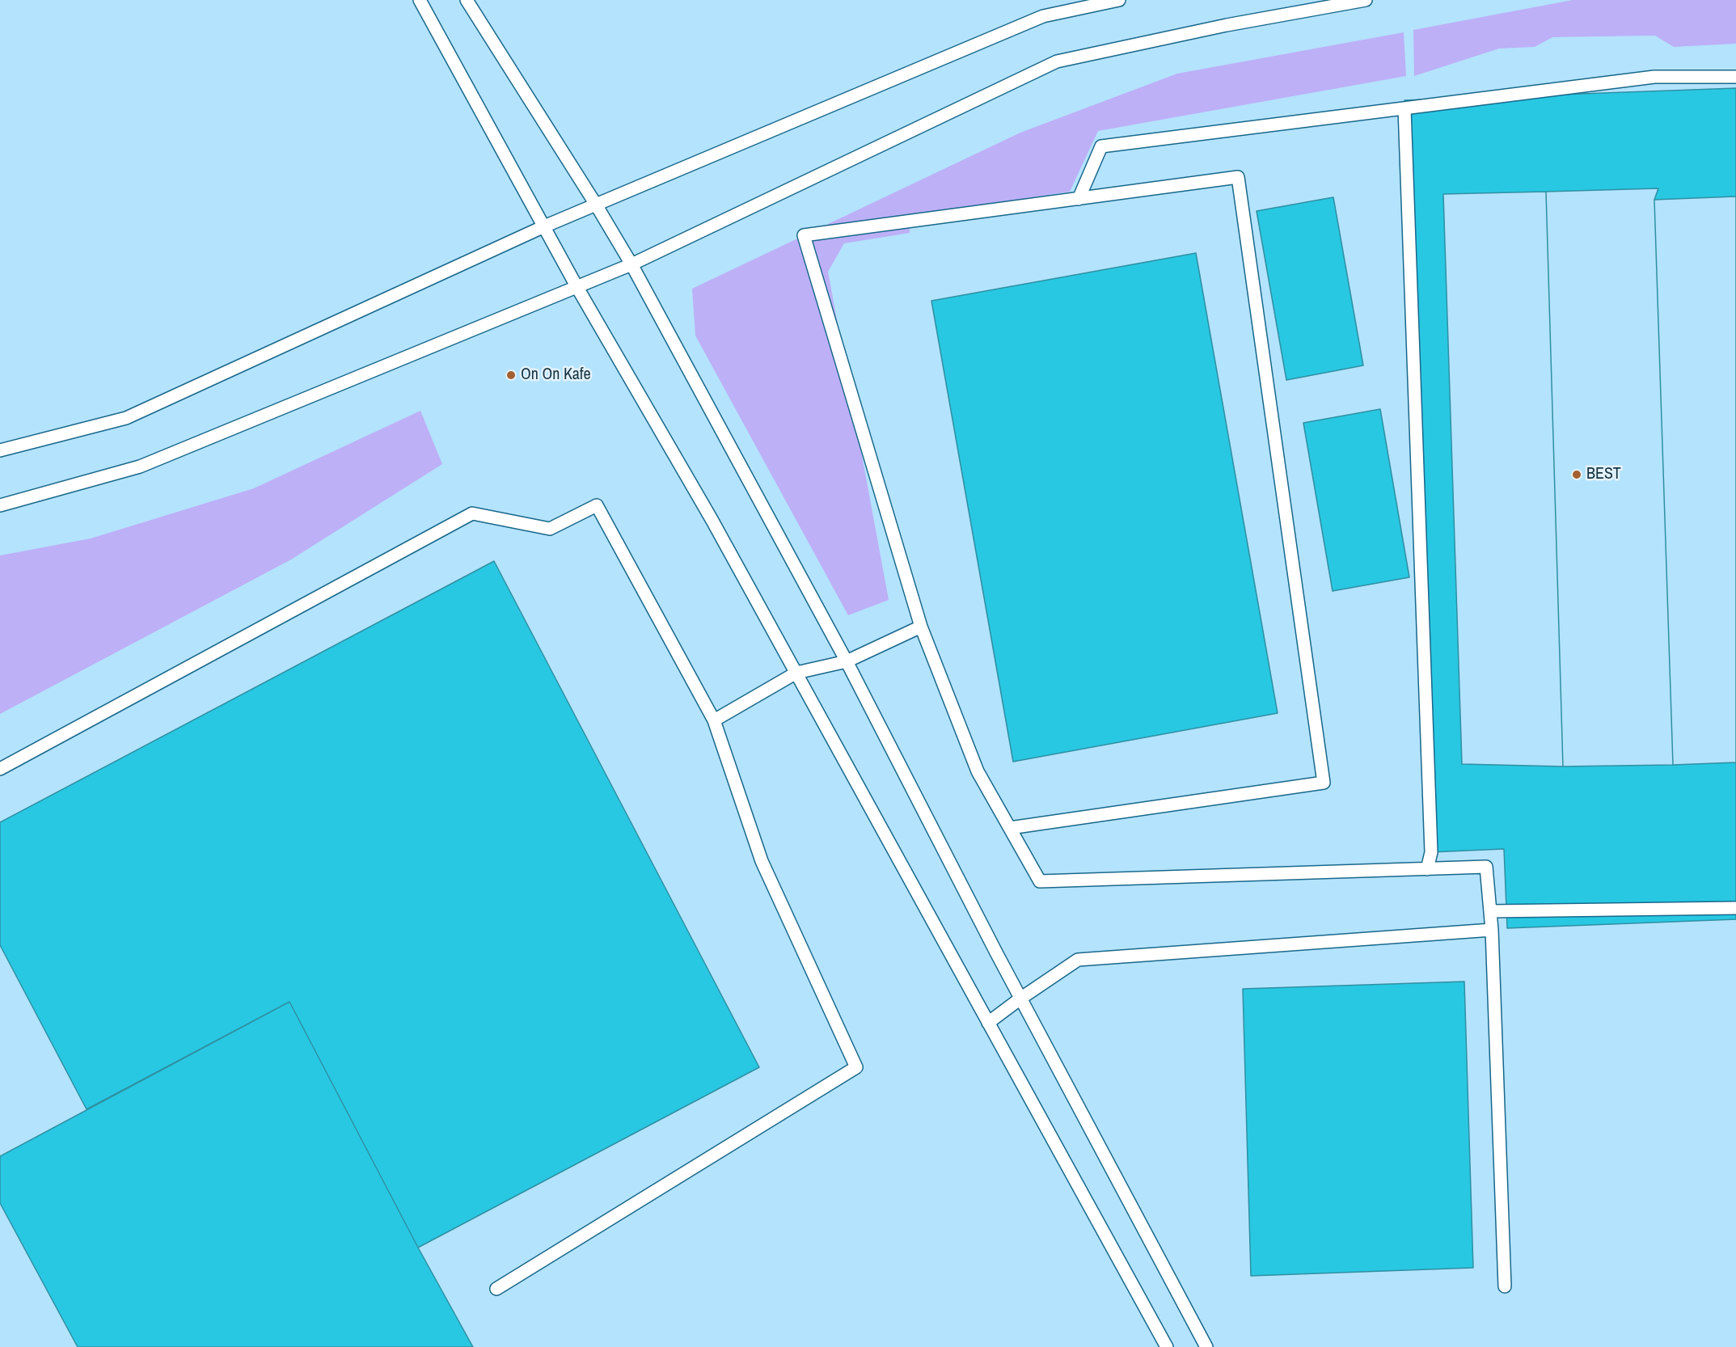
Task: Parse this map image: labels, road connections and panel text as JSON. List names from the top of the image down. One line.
{"places":["On On Kafe","BEST"]}
